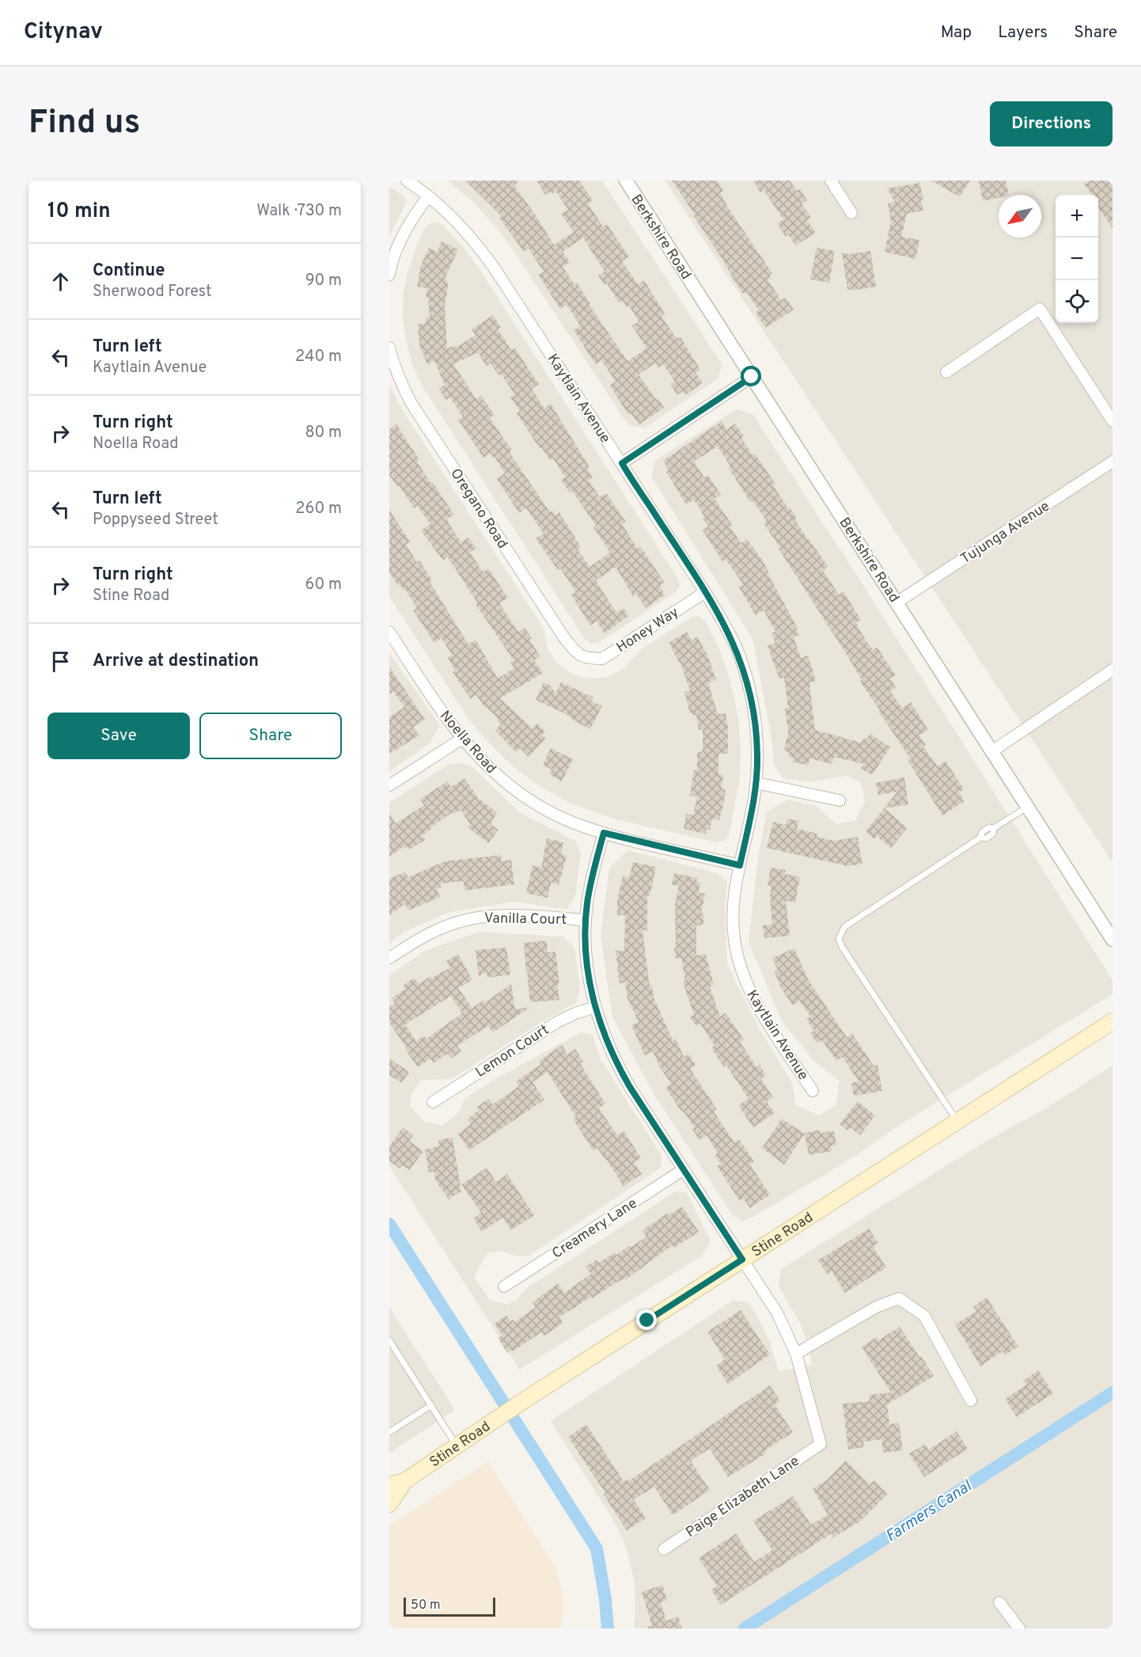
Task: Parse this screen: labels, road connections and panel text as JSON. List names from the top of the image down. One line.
{"streets":{"main road":["Stine Road"],"street":["Berkshire Road","Kaytlain Avenue","Oregano Road","Tujunga Avenue","Honey Way","Noella Road","Vanilla Court","Lemon Court","Creamery Lane","Paige Elizabeth Lane"]},"crossings":[["Berkshire Road","Tujunga Avenue"],["Kaytlain Avenue","Honey Way"],["Kaytlain Avenue","Noella Road"],["Oregano Road","Honey Way"]],"water":["Farmers Canal"],"scale_bar":"50 m","north":"bottom left","page":{"header":"Citynav","nav":["Map","Layers","Share"],"buttons":["Directions",["Save","Share"]],"title":"Find us","heading":["10 min","Walk · 730 m"],"map_buttons":["+","−"],"list":[["Continue","Sherwood Forest","90 m"],["Turn left","Kaytlain Avenue","240 m"],["Turn right","Noella Road","80 m"],["Turn left","Poppyseed Street","260 m"],["Turn right","Stine Road","60 m"],"Arrive at destination"],"scale":"50 m"}}
